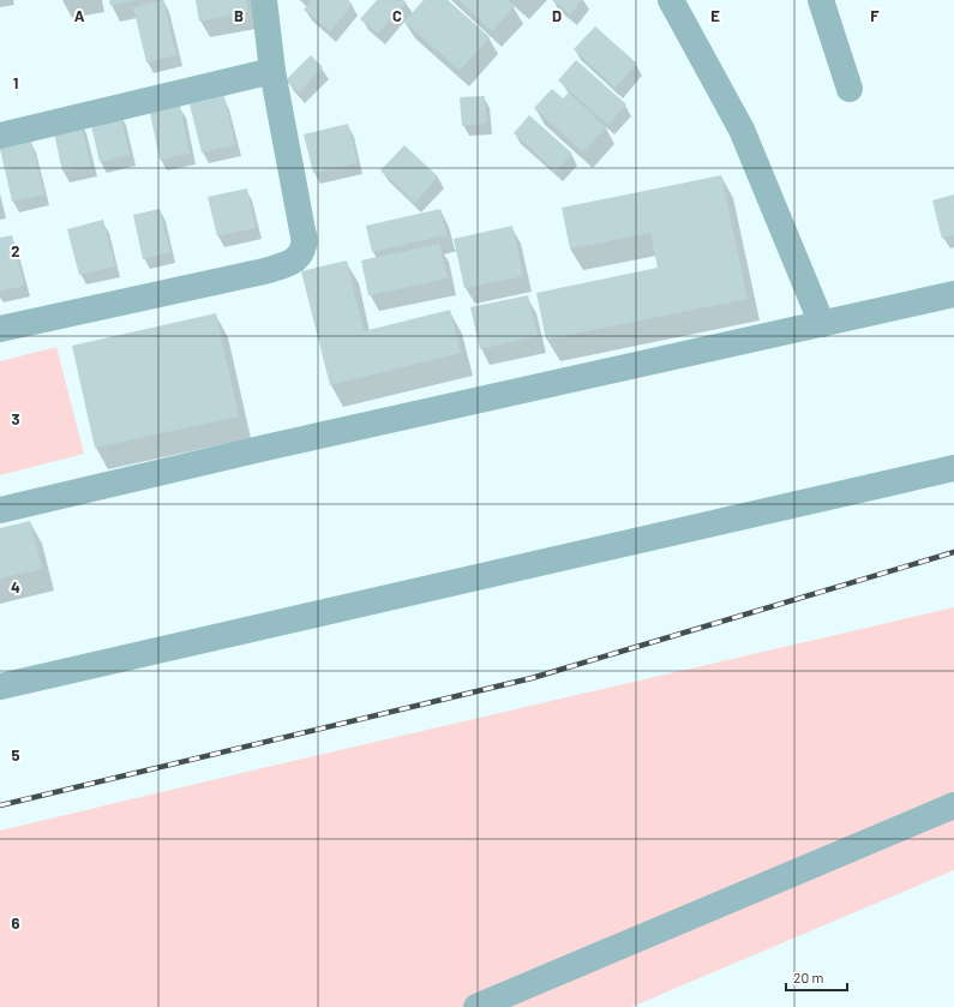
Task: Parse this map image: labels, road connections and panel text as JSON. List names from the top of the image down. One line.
{"scale_bar":"20 m","grid":{"columns":["A","B","C","D","E","F"],"rows":["1","2","3","4","5","6"]}}
